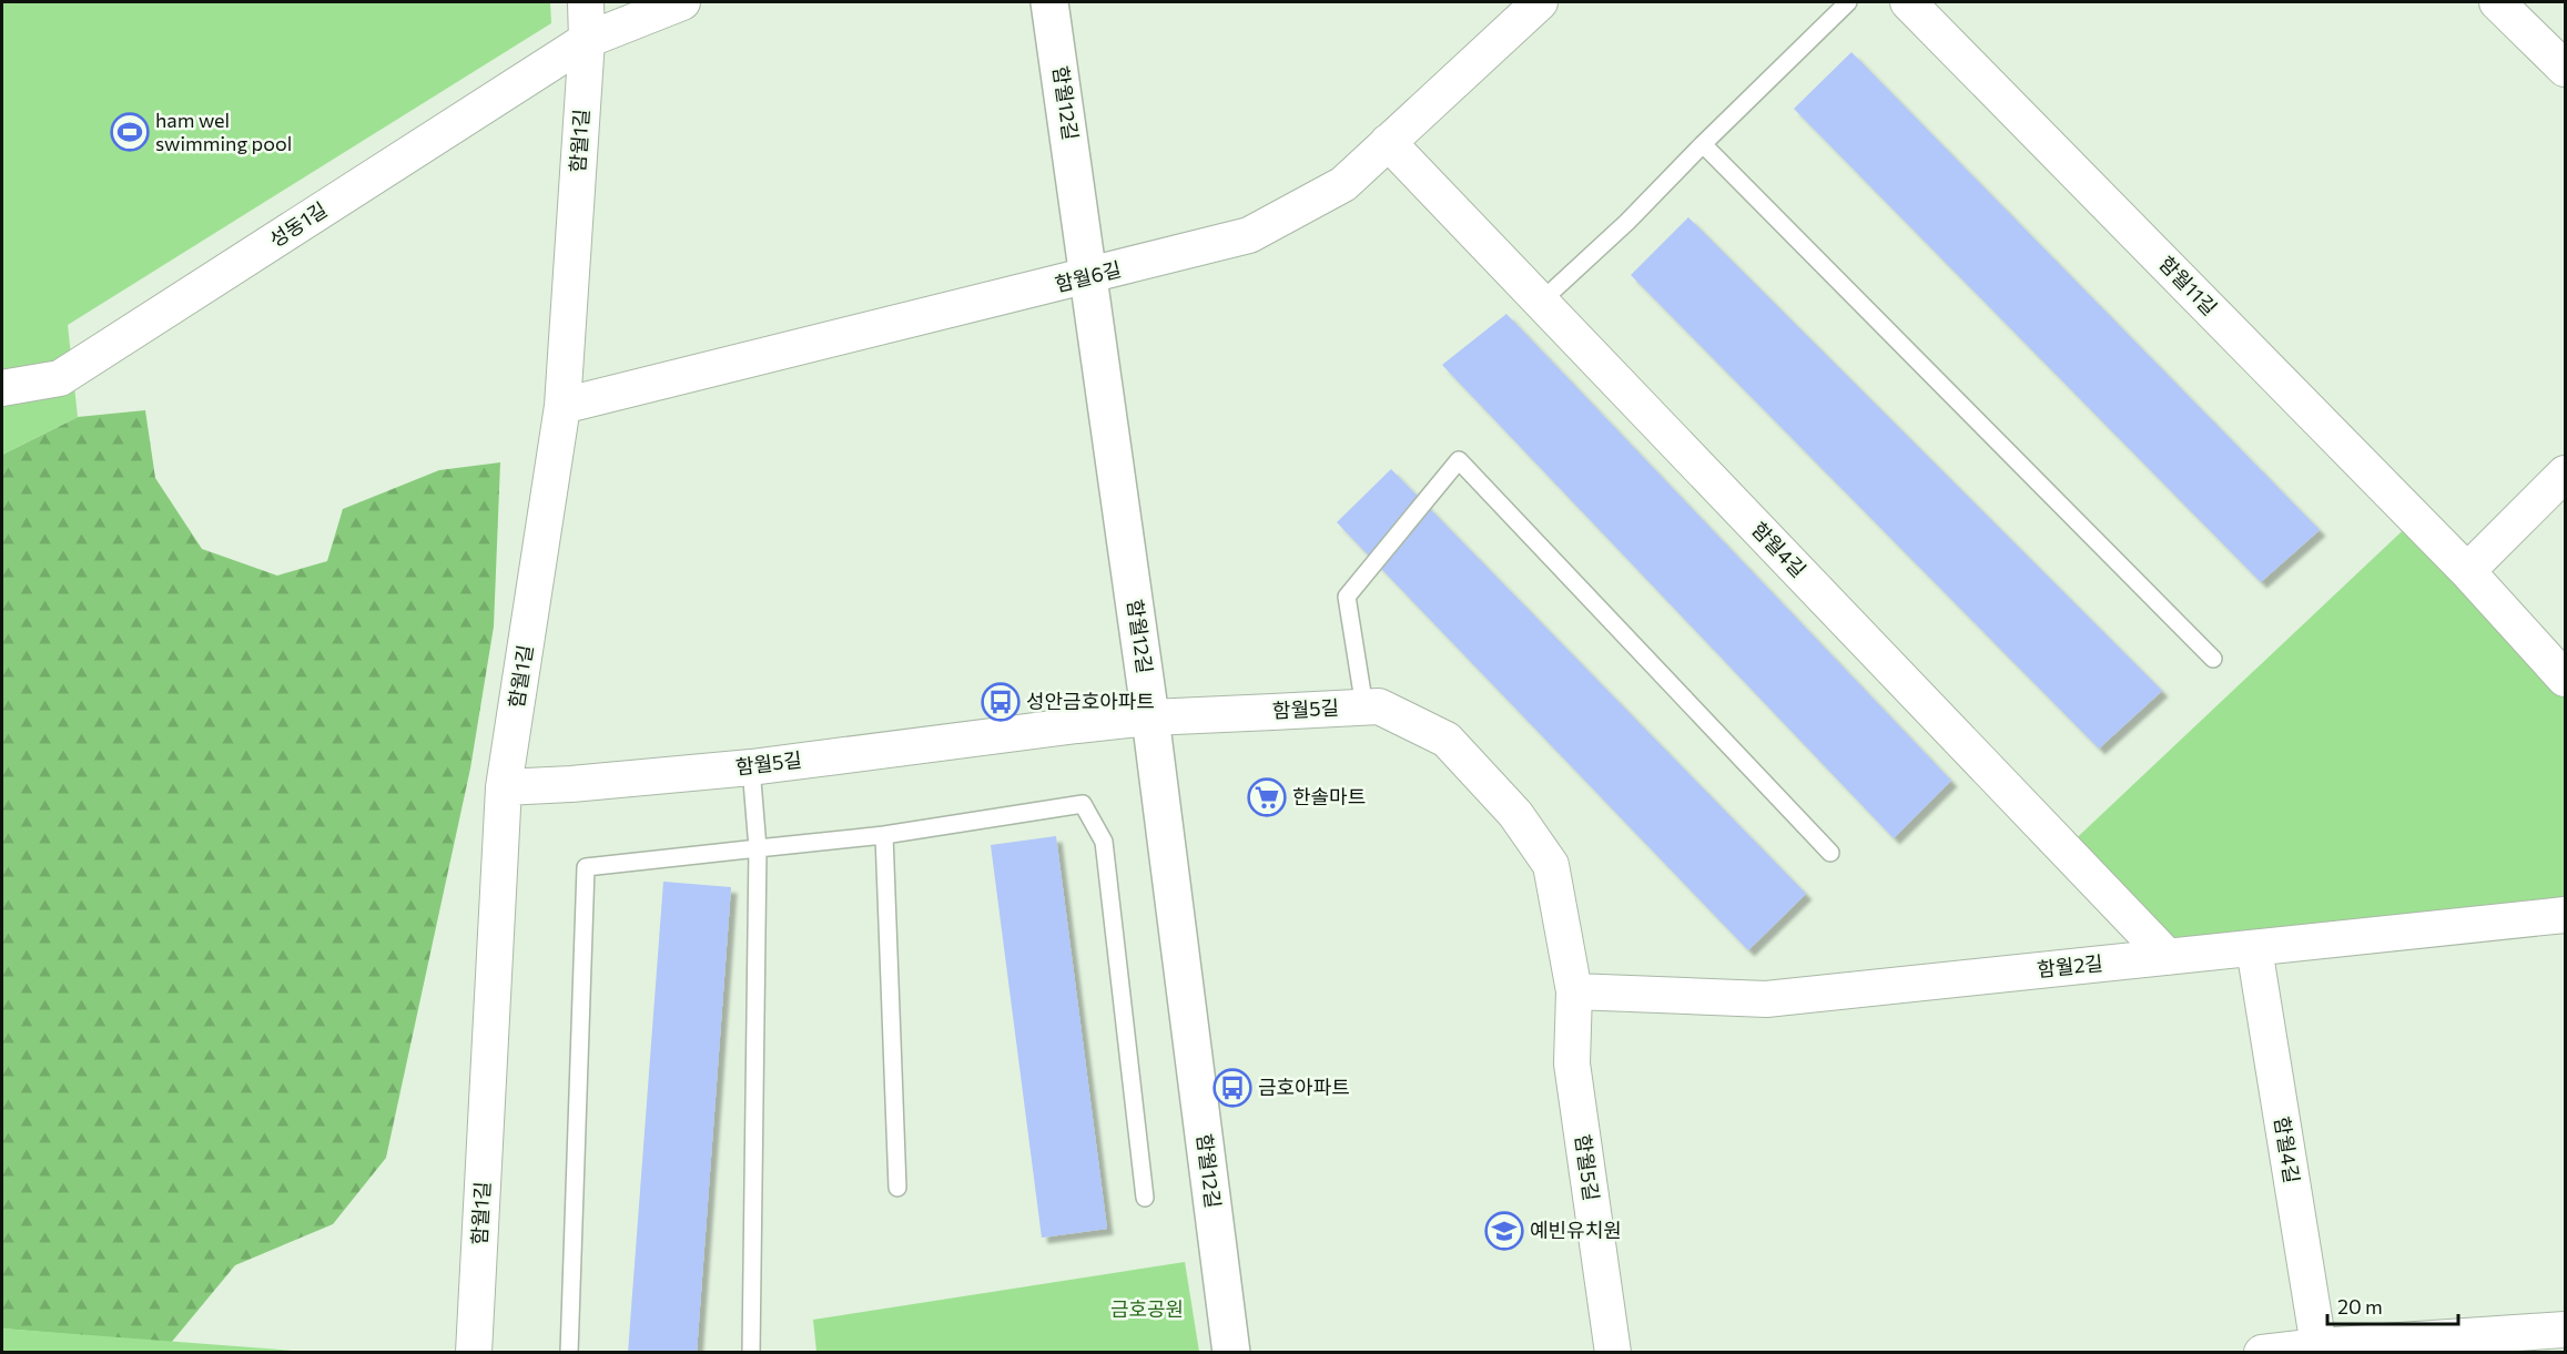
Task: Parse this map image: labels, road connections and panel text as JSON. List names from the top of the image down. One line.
{"streets":{"street":["함월12길","함월1길","성동1길","함월6길","함월11길","함월4길","함월5길","함월2길"]},"crossings":[["함월12길","함월6길"],["함월12길","함월5길"],["함월1길","성동1길"],["함월1길","함월6길"],["함월1길","함월5길"],["함월6길","함월4길"],["함월4길","함월2길"],["함월5길","함월2길"]],"parks":["금호공원"],"places":{"sports":["ham wel swimming pool"],"bus stop":["성안금호아파트","금호아파트"],"supermarket":["한솔마트"],"school or university":["예빈유치원"]},"scale_bar":"20 m"}
